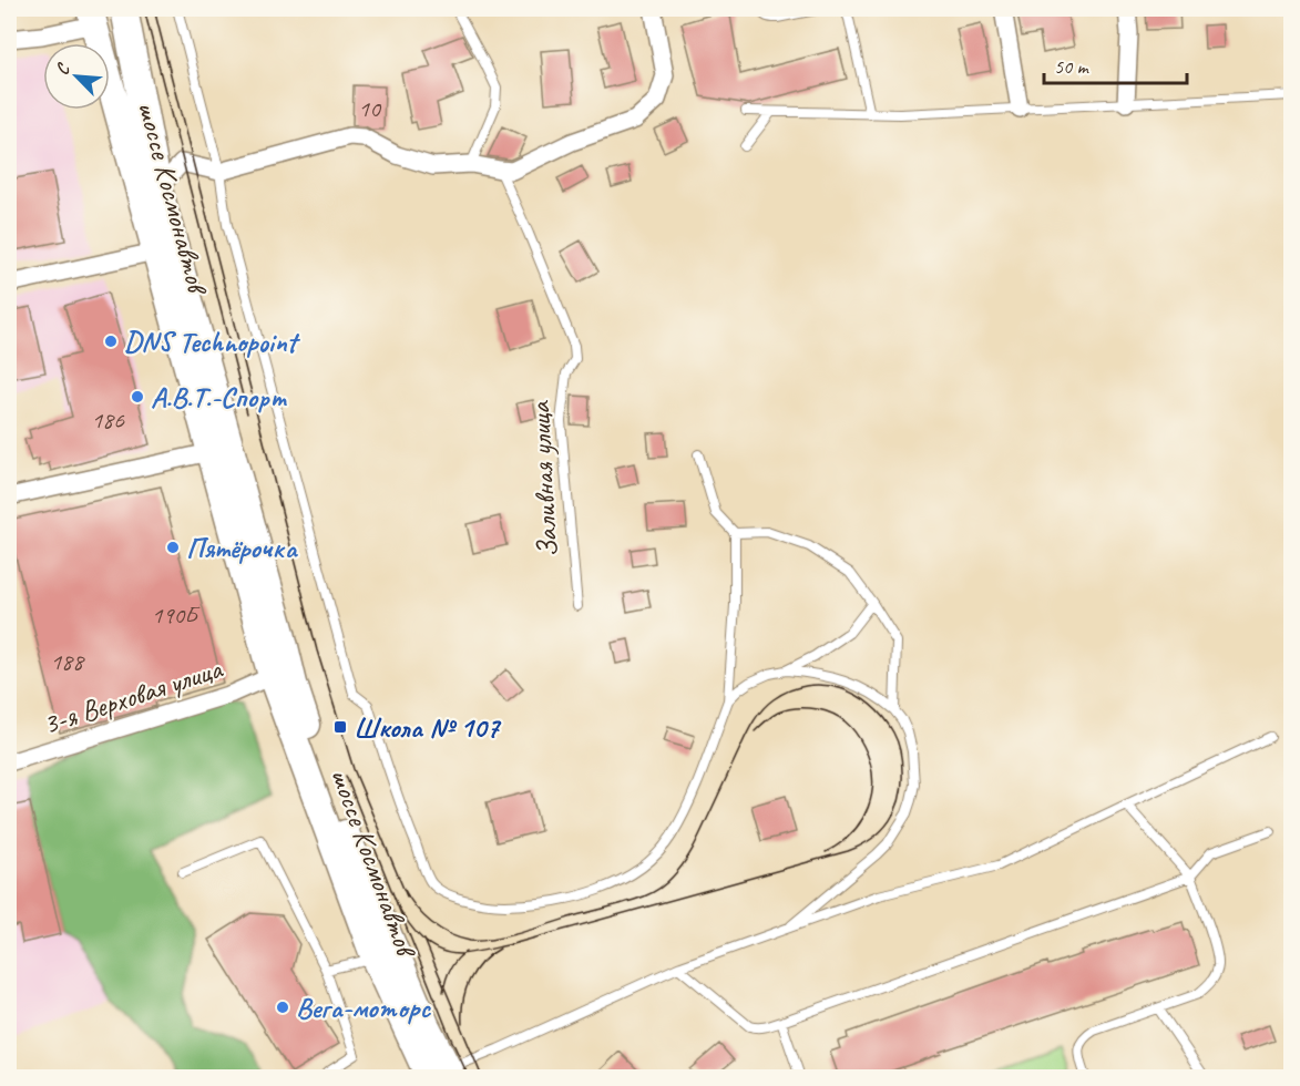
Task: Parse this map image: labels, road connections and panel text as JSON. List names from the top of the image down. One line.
{"streets":{"main road":["шоссе Космонавтов"],"street":["3-я Верховая улица"],"lane":["Заливная улица"]},"crossings":[["шоссе Космонавтов","3-я Верховая улица"]],"places":{"other":["DNS Technopoint","А.В.Т.-Спорт","Пятёрочка","Вега-моторс"],"transit":["Школа № 107"]},"house_numbers":["10","186","190Б","188"],"scale_bar":"50 m","north":"top left"}
